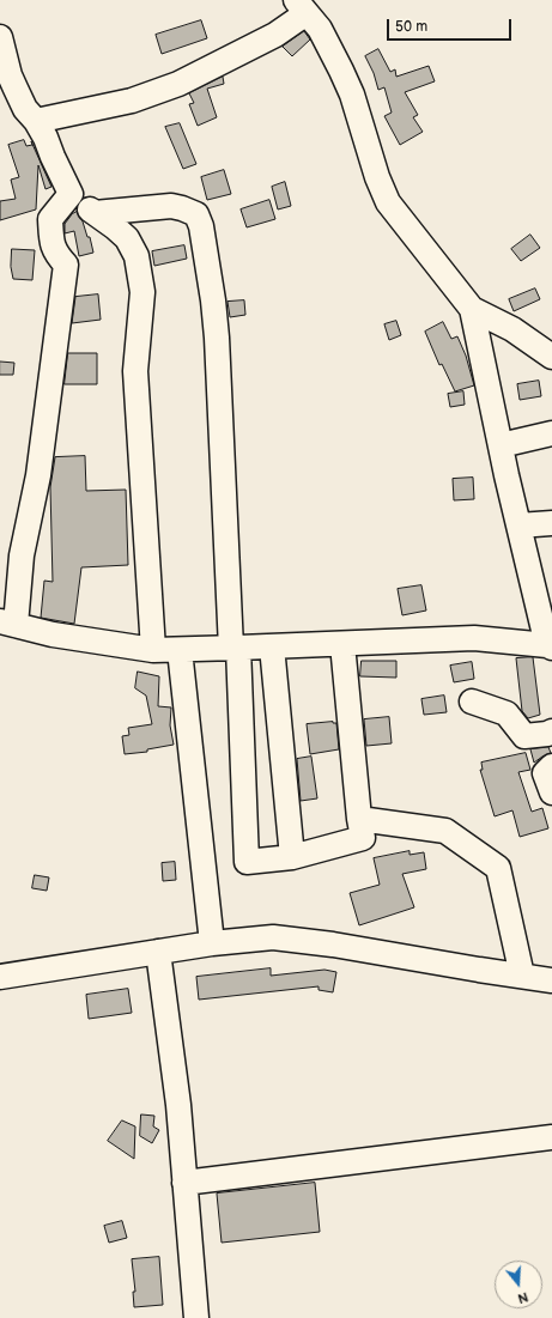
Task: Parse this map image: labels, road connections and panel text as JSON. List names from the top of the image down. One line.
{"scale_bar":"50 m","north":"bottom"}
